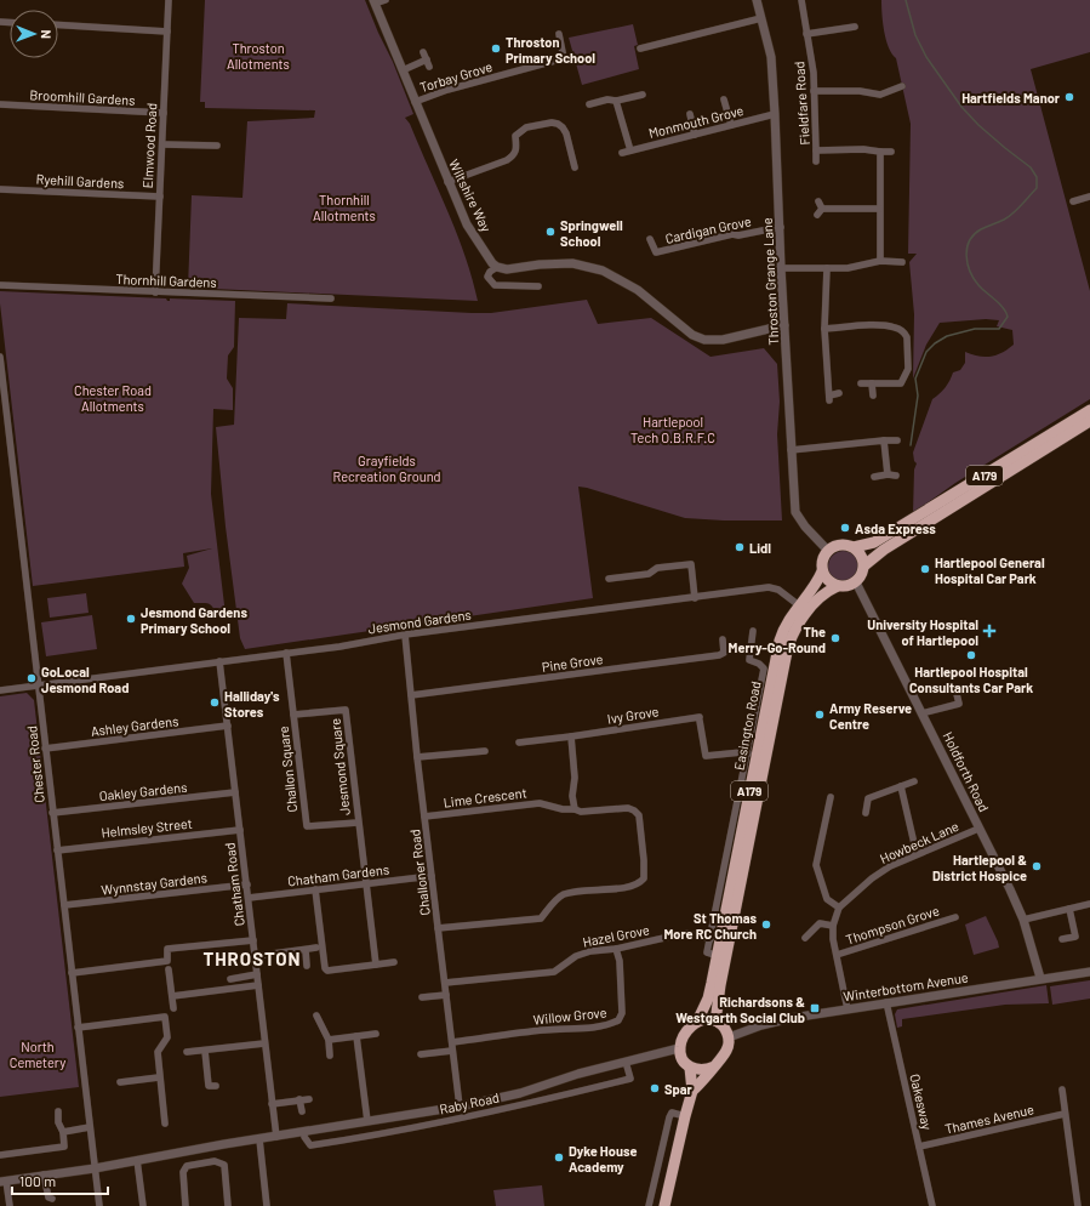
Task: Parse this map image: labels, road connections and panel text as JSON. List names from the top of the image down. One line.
{"streets":{"highway":["A179","Easington Road"],"street":["Torbay Grove","Broomhill Gardens","Fieldfare Road","Monmouth Grove","Elmwood Road","Ryehill Gardens","Wiltshire Way","Cardigan Grove","Thornhill Gardens","Throston Grange Lane","Jesmond Gardens","Pine Grove","Ivy Grove","Ashley Gardens","Chester Road","Jesmond Square","Challon Square","Holdforth Road","Oakley Gardens","Lime Crescent","Helmsley Street","Howbeck Lane","Challoner Road","Chatham Gardens","Wynnstay Gardens","Chatham Road","Thompson Grove","Hazel Grove","Winterbottom Avenue","Willow Grove","Oakesway","Raby Road","Thames Avenue"]},"crossings":[["Torbay Grove","Wiltshire Way"],["Broomhill Gardens","Elmwood Road"],["Monmouth Grove","Throston Grange Lane"],["Elmwood Road","Ryehill Gardens"],["Elmwood Road","Thornhill Gardens"],["Cardigan Grove","Throston Grange Lane"],["Throston Grange Lane","A179"],["Throston Grange Lane","Easington Road"],["Throston Grange Lane","Holdforth Road"],["A179","Easington Road"],["A179","Holdforth Road"],["A179","Winterbottom Avenue"],["A179","Raby Road"],["Jesmond Gardens","Easington Road"],["Jesmond Gardens","Chester Road"],["Jesmond Gardens","Challon Square"],["Jesmond Gardens","Challoner Road"],["Jesmond Gardens","Chatham Road"],["Pine Grove","Challoner Road"],["Ivy Grove","Easington Road"],["Ashley Gardens","Chester Road"],["Ashley Gardens","Chatham Road"],["Easington Road","Holdforth Road"],["Easington Road","Hazel Grove"],["Easington Road","Winterbottom Avenue"],["Easington Road","Raby Road"],["Chester Road","Oakley Gardens"],["Chester Road","Helmsley Street"],["Chester Road","Wynnstay Gardens"],["Chester Road","Raby Road"],["Jesmond Square","Challon Square"],["Jesmond Square","Chatham Gardens"],["Holdforth Road","Howbeck Lane"],["Holdforth Road","Winterbottom Avenue"],["Oakley Gardens","Chatham Road"],["Lime Crescent","Challoner Road"],["Helmsley Street","Chatham Road"],["Challoner Road","Chatham Gardens"],["Challoner Road","Hazel Grove"],["Challoner Road","Willow Grove"],["Challoner Road","Raby Road"],["Chatham Gardens","Chatham Road"],["Wynnstay Gardens","Chatham Road"],["Chatham Road","Raby Road"],["Hazel Grove","Willow Grove"],["Winterbottom Avenue","Oakesway"],["Winterbottom Avenue","Raby Road"],["Oakesway","Thames Avenue"]],"districts":["THROSTON"],"parks":["Throston Allotments","Thornhill Allotments","Chester Road Allotments","Hartlepool Tech O.B.R.F.C","Grayfields Recreation Ground","North Cemetery"],"places":{"other":["Throston Primary School","Hartfields Manor","Springwell School","Asda Express","Lidl","Hartlepool General Hospital Car Park","Jesmond Gardens Primary School","The Merry-Go-Round","Hartlepool Hospital Consultants Car Park","GoLocal Jesmond Road","Halliday's Stores","Army Reserve Centre","Hartlepool & District Hospice","St Thomas More RC Church","Spar","Dyke House Academy"],"health":["University Hospital of Hartlepool"],"transit":["Richardsons & Westgarth Social Club"]},"scale_bar":"100 m","north":"right"}
